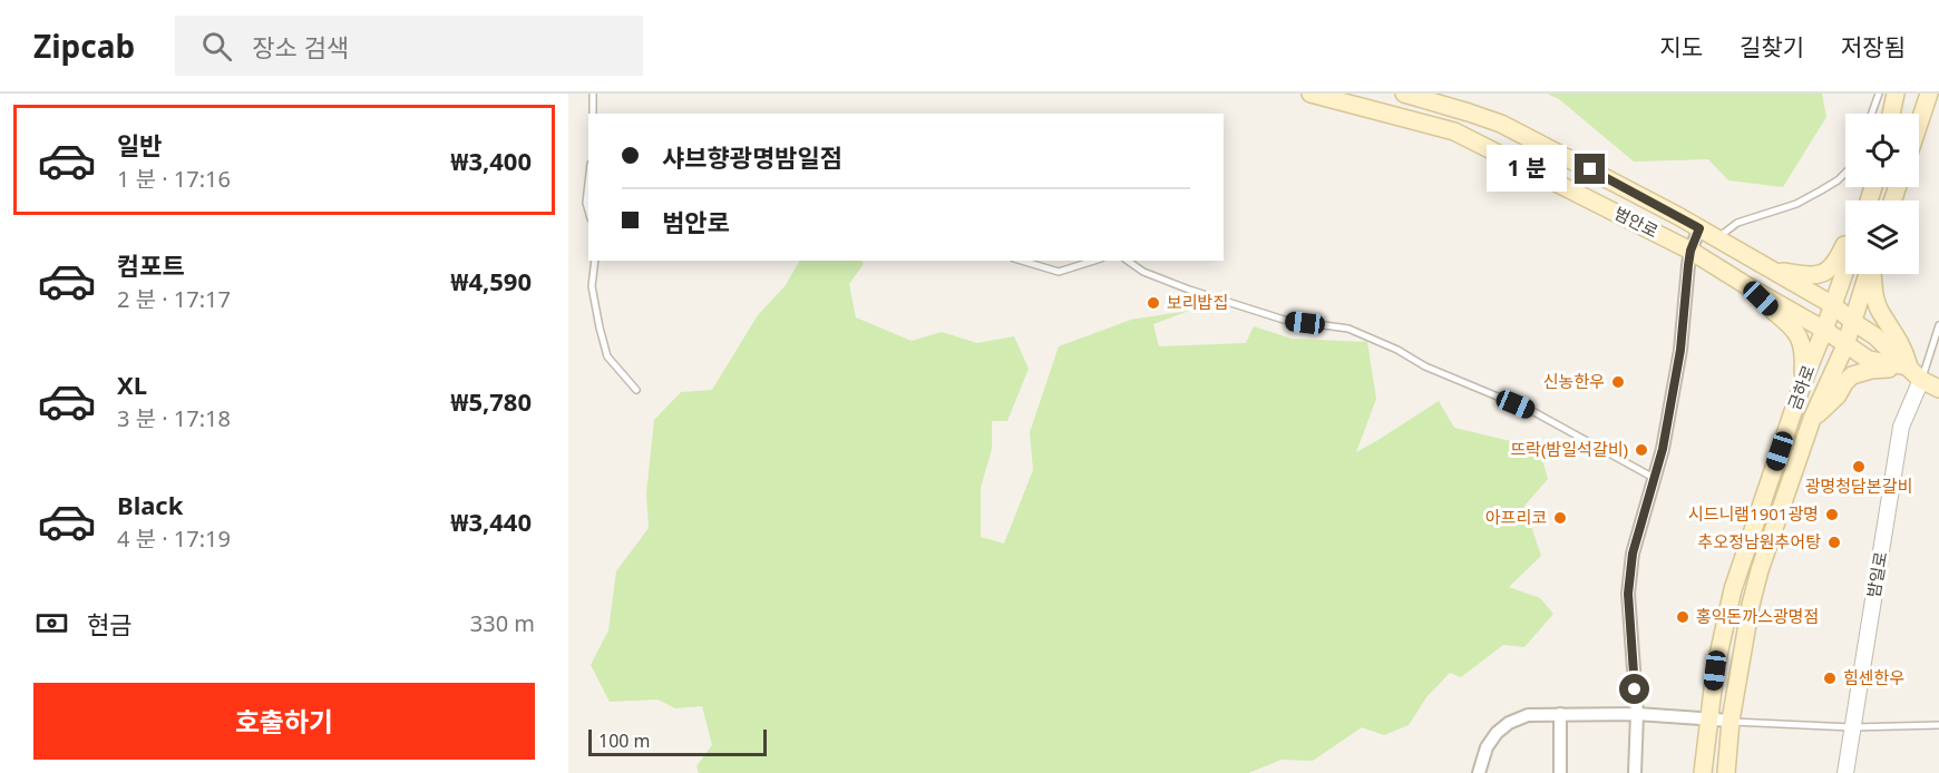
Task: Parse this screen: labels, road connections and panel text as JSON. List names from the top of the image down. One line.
{"streets":{"main road":["범안로","금하로"],"street":["밤일로"]},"crossings":[["범안로","금하로"],["범안로","밤일로"]],"places":["보리밥집","신농한우","뜨락(밤일석갈비)","광명청담본갈비","시드니램1901광명","아프리코","추오정남원추어탕","홍익돈까스광명점","힘센한우"],"scale_bar":"100 m","page":{"header":"Zipcab","search":"장소 검색","nav":["지도","길찾기","저장됨"],"list":[{"name":"일반","note":"1 분 · 17:16","value":"₩3,400"},{"name":"컴포트","note":"2 분 · 17:17","value":"₩4,590"},{"name":"XL","note":"3 분 · 17:18","value":"₩5,780"},{"name":"Black","note":"4 분 · 17:19","value":"₩3,440"}],"banner":["샤브향광명밤일점","범안로"],"bubble":"1 분","pay":["현금","330 m"],"buttons":"호출하기","scale":"100 m"}}
